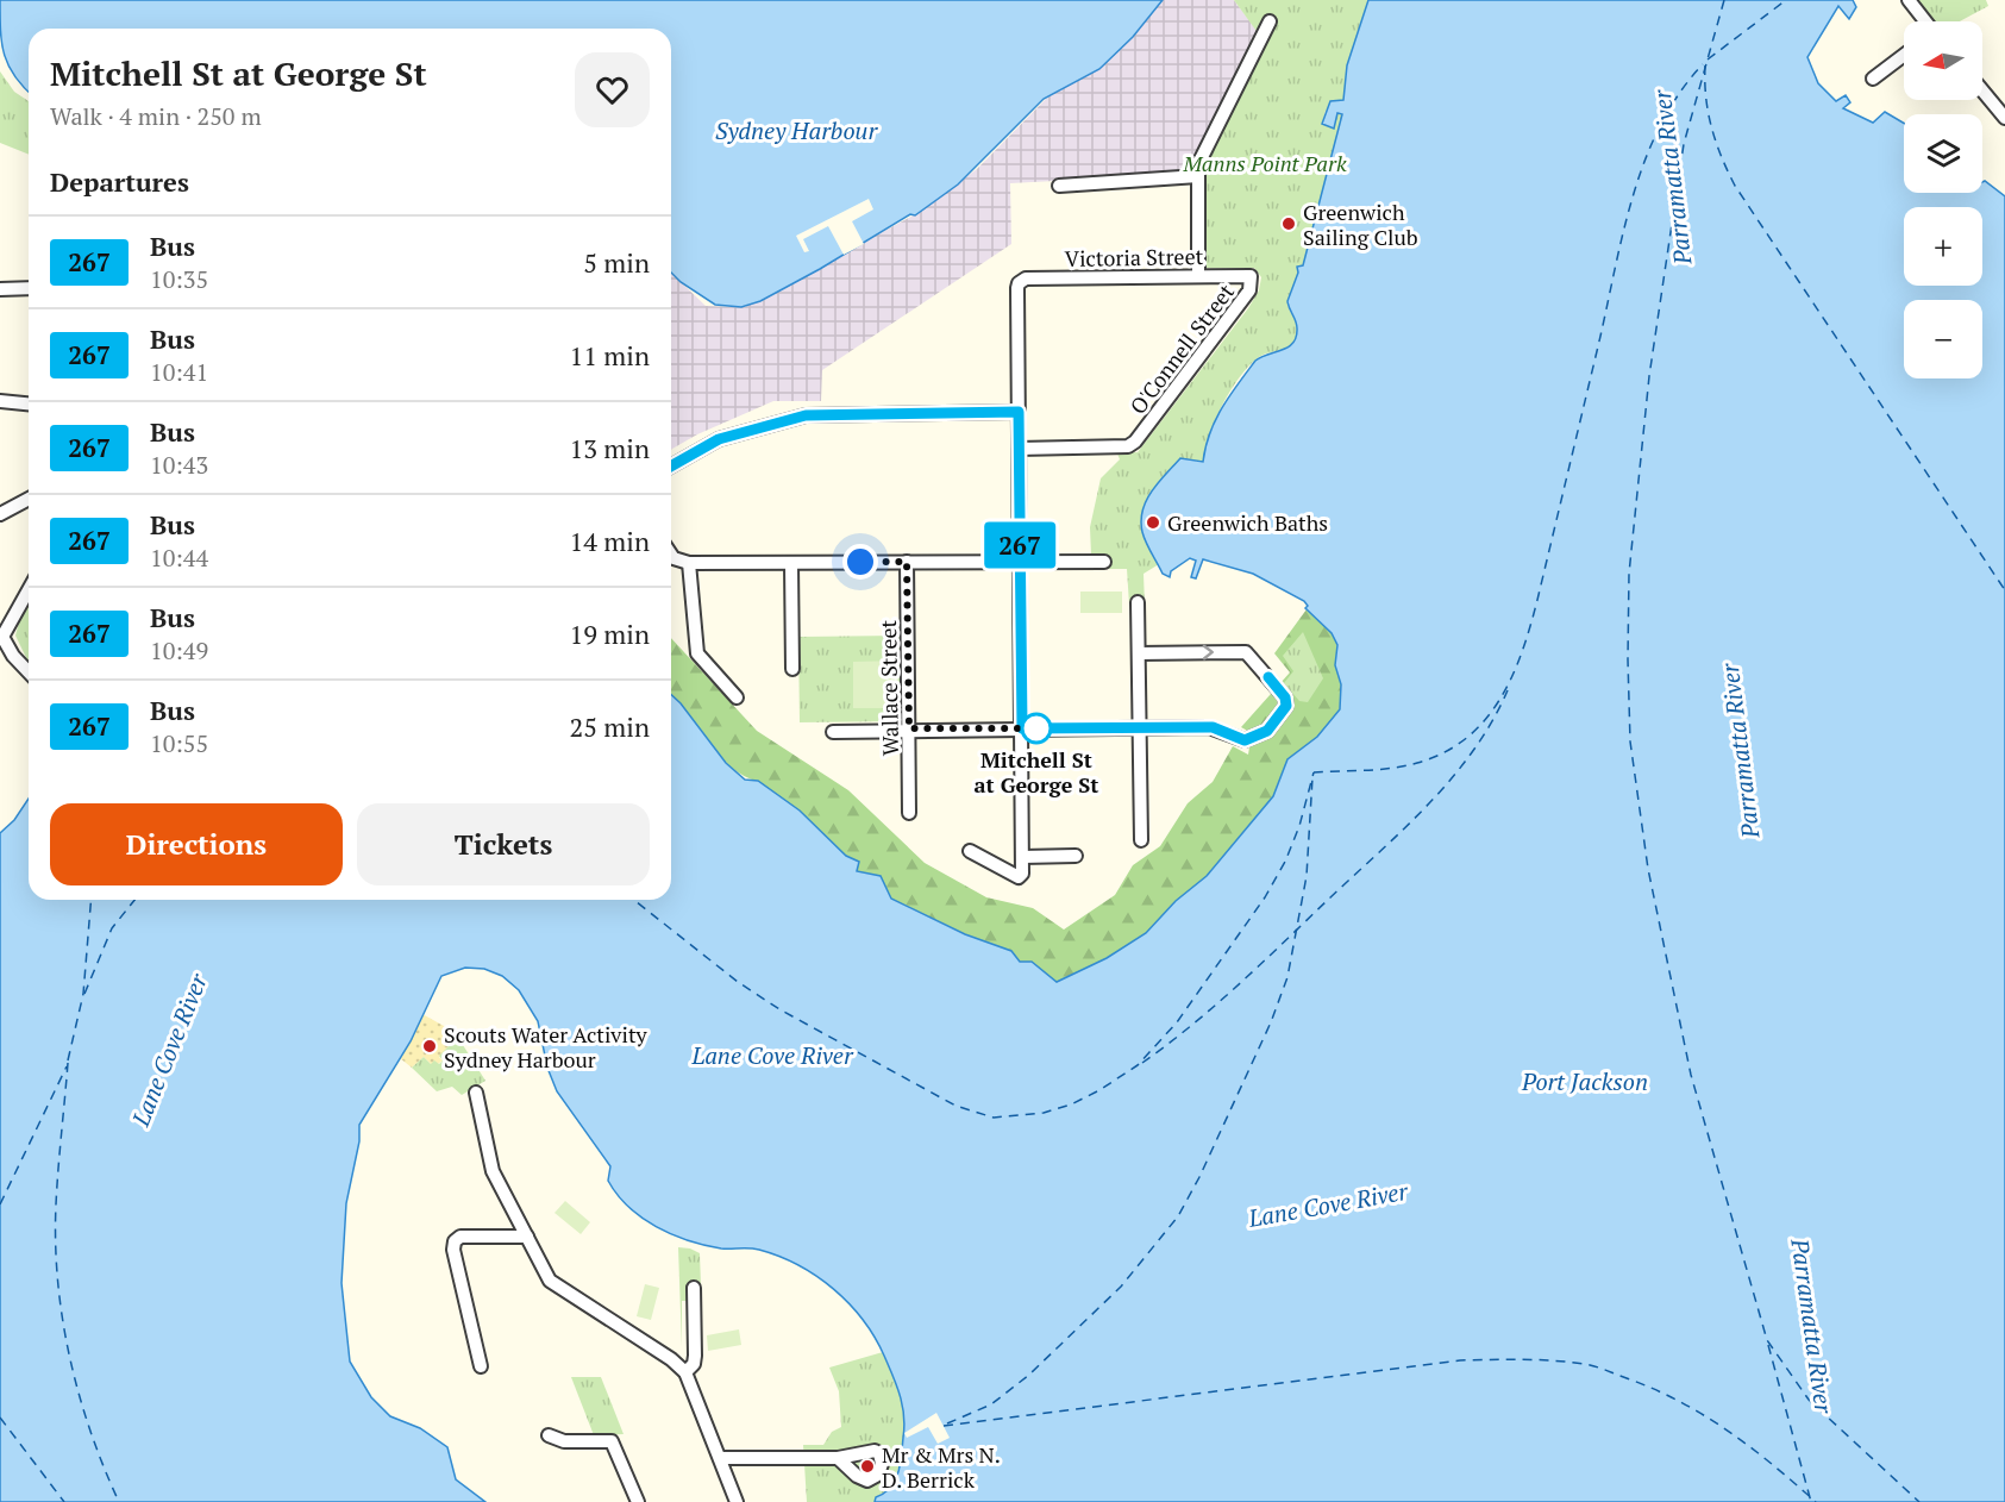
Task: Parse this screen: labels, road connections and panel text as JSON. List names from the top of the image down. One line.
{"streets":{"street":["Victoria Street","O'Connell Street","Wallace Street"]},"crossings":[["Victoria Street","O'Connell Street"]],"water":["Sydney Harbour","Parramatta River","Lane Cove River","Port Jackson"],"parks":["Manns Point Park"],"places":["Greenwich Sailing Club","Greenwich Baths","Mitchell St at George St","Scouts Water Activity Sydney Harbour","Mr & Mrs N. D. Berrick"],"lines":["bus line 267"],"north":"left","page":{"on_map":"267","map_buttons":["+","−"],"heading":[["Mitchell St at George St","Walk · 4 min · 250 m"],"Departures"],"list":[{"mark":"267","name":"Bus","note":"10:35","value":"5 min"},{"mark":"267","name":"Bus","note":"10:41","value":"11 min"},{"mark":"267","name":"Bus","note":"10:43","value":"13 min"},{"mark":"267","name":"Bus","note":"10:44","value":"14 min"},{"mark":"267","name":"Bus","note":"10:49","value":"19 min"},{"mark":"267","name":"Bus","note":"10:55","value":"25 min"}],"buttons":["Directions","Tickets"]}}
